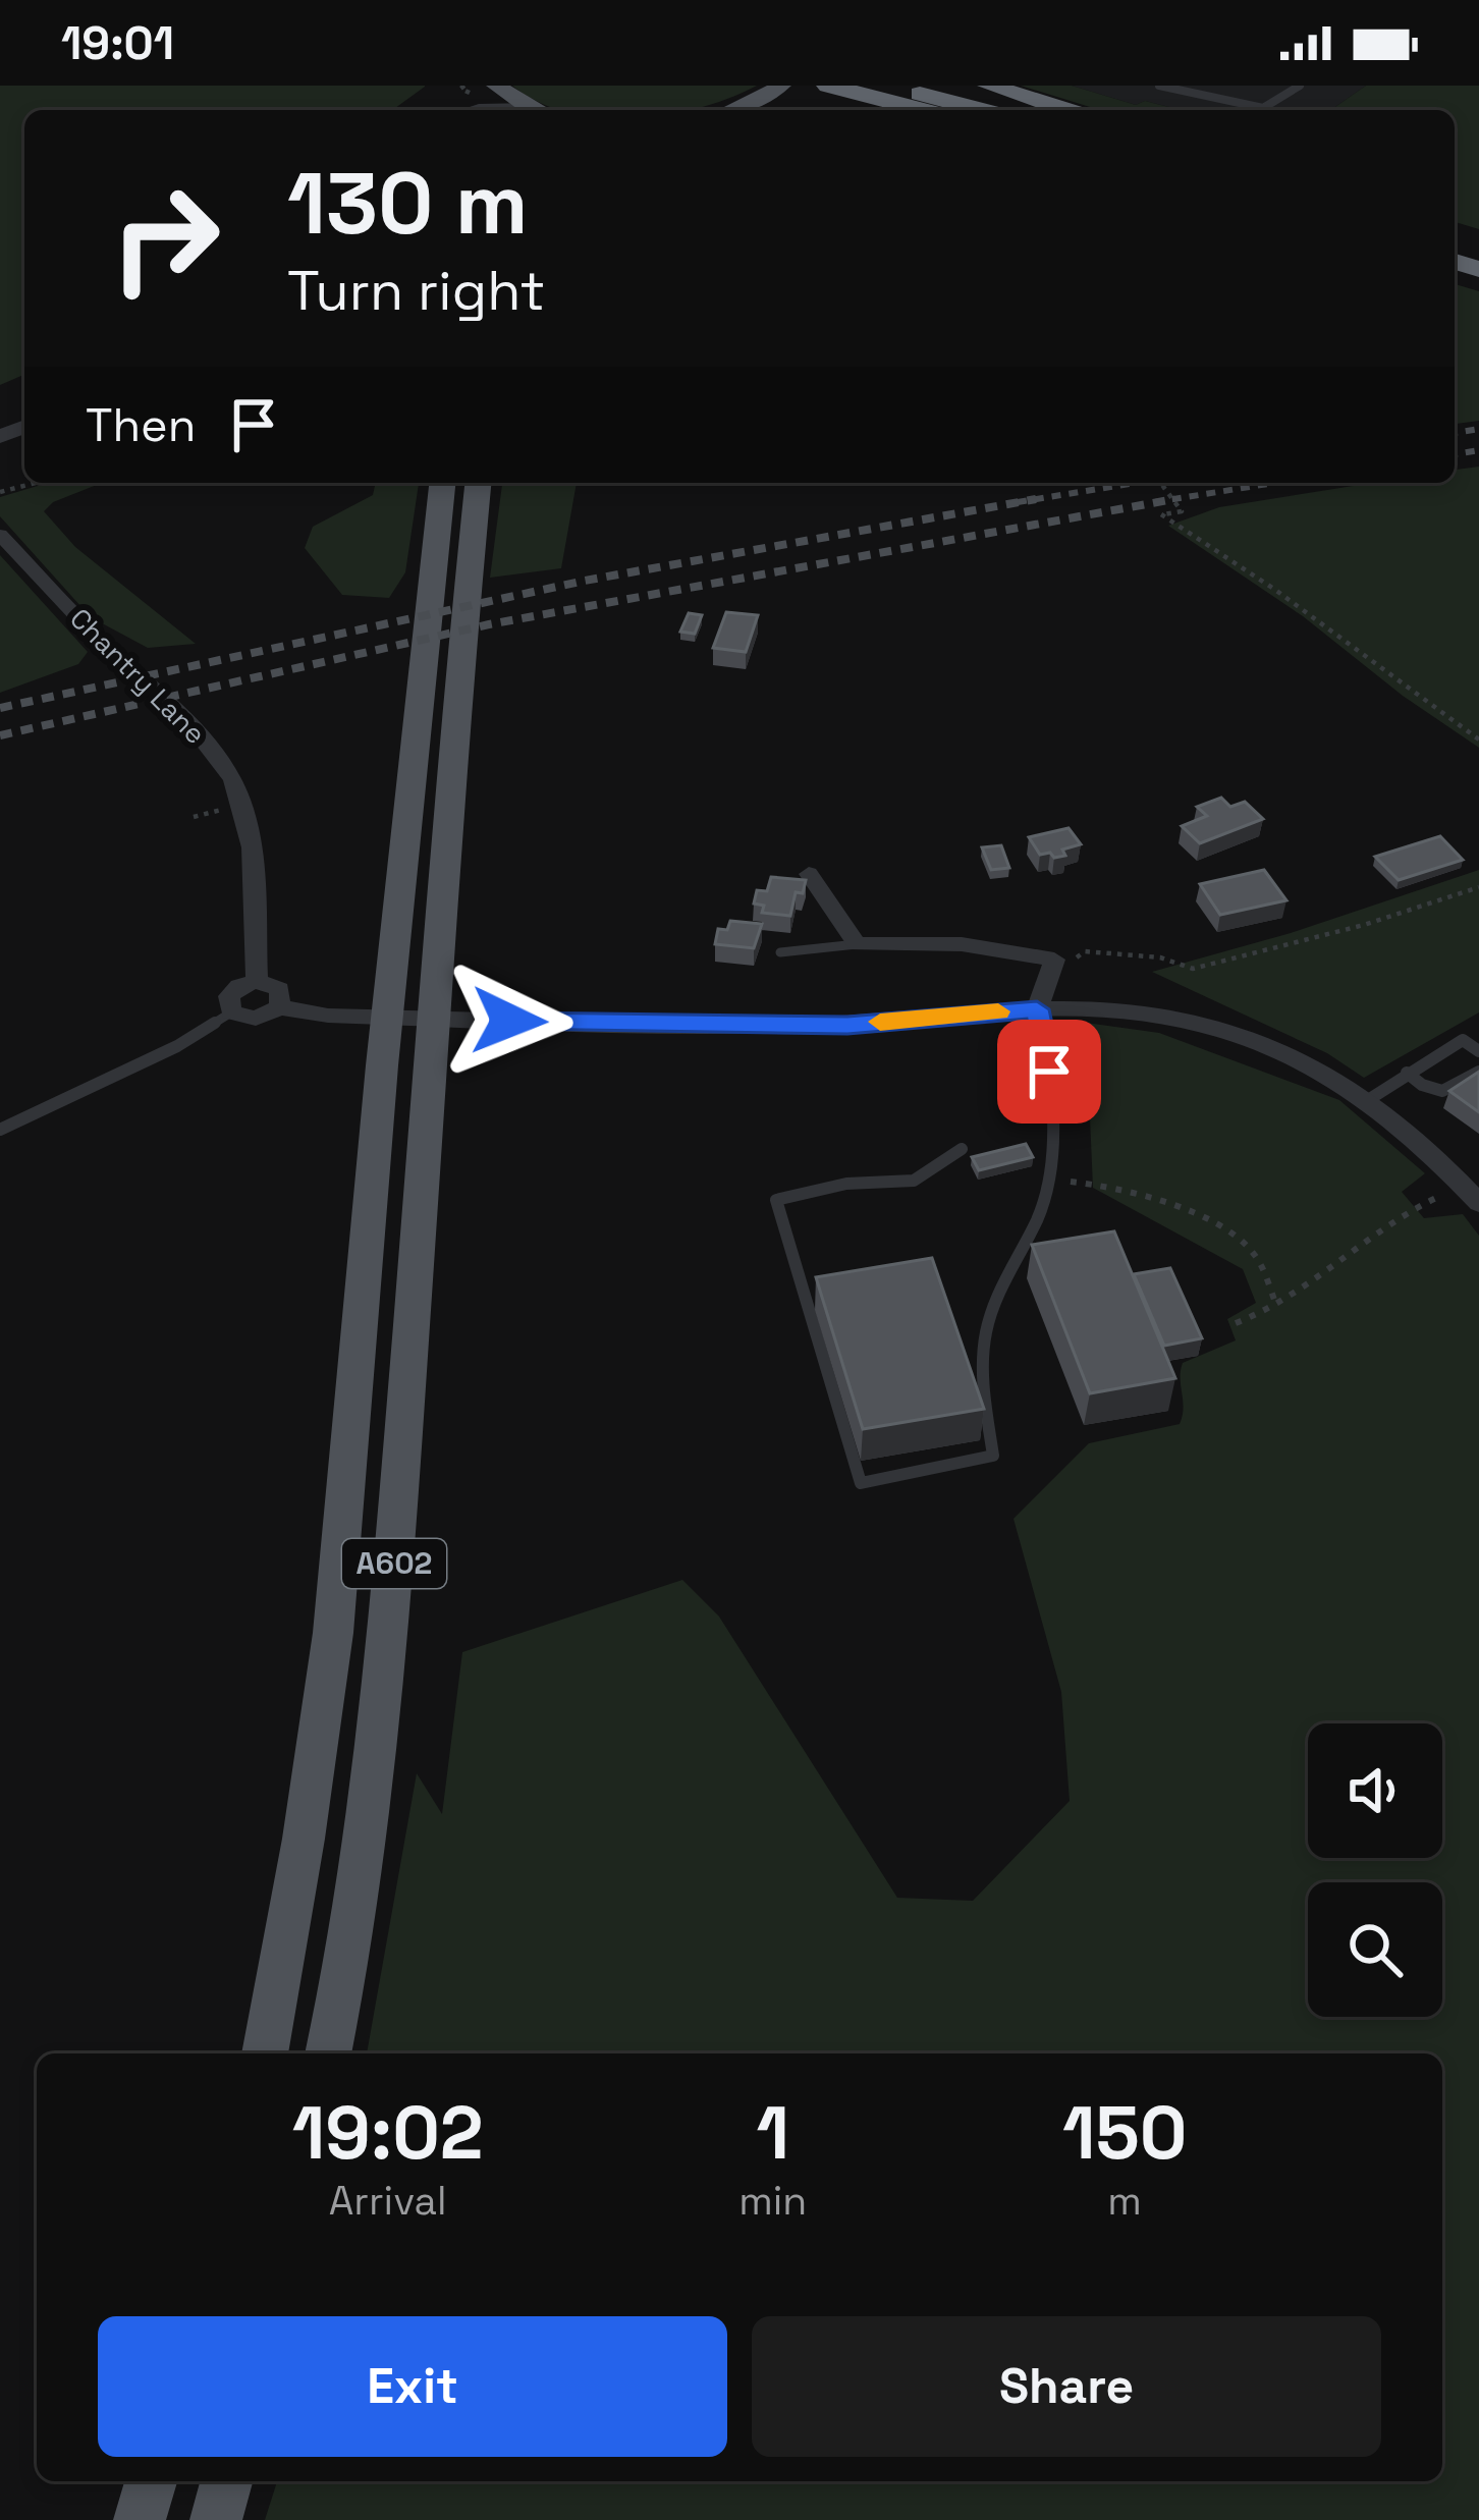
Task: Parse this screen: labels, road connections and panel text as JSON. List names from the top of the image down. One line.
{"streets":{"main road":["A602"],"street":["Chantry Lane"]},"page":{"status":"19:01","turn":["130 m","Turn right"],"then":"Then","eta":["19:02","Arrival","1","min","150","m"],"buttons":["Exit","Share"]}}
